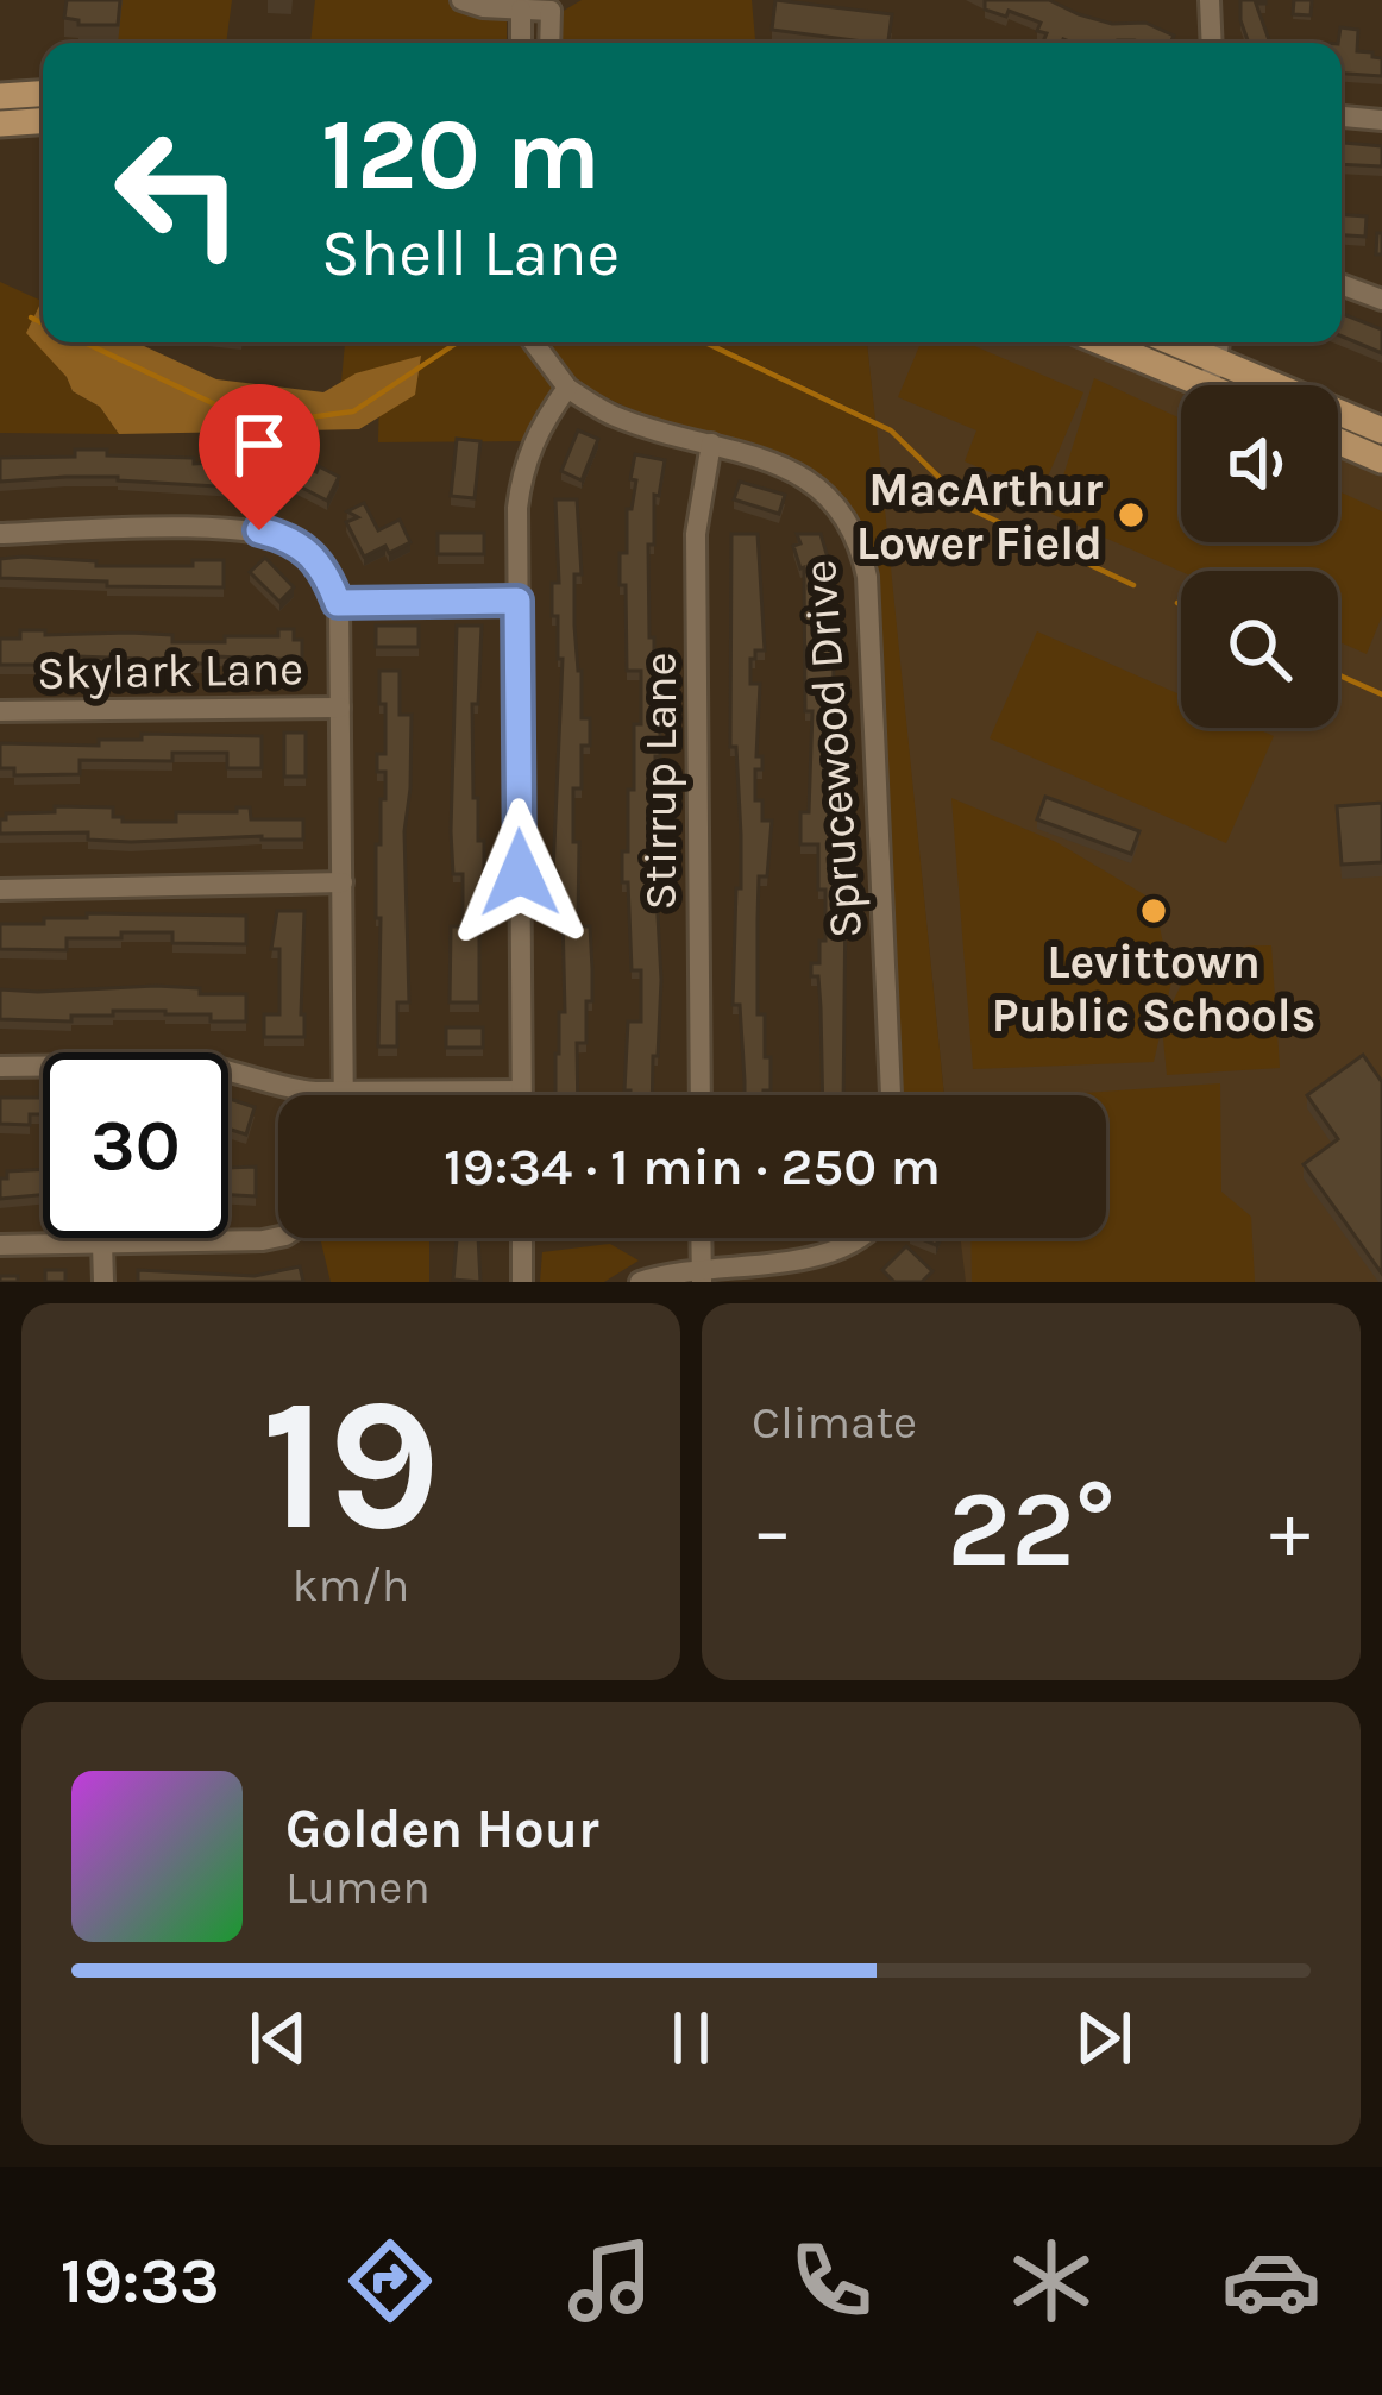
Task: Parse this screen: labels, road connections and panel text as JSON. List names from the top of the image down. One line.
{"streets":{"street":["Skylark Lane","Sprucewood Drive","Stirrup Lane"]},"crossings":[["Sprucewood Drive","Stirrup Lane"]],"places":["MacArthur Lower Field","Levittown Public Schools"],"page":{"turn":["120 m","Shell Lane"],"limit":"30","trip":"19:34 · 1 min · 250 m","tile":[["19","km/h"],"Climate"],"heat":["−","22°","+"],"song":["Golden Hour","Lumen"],"tabs":"19:33"}}
